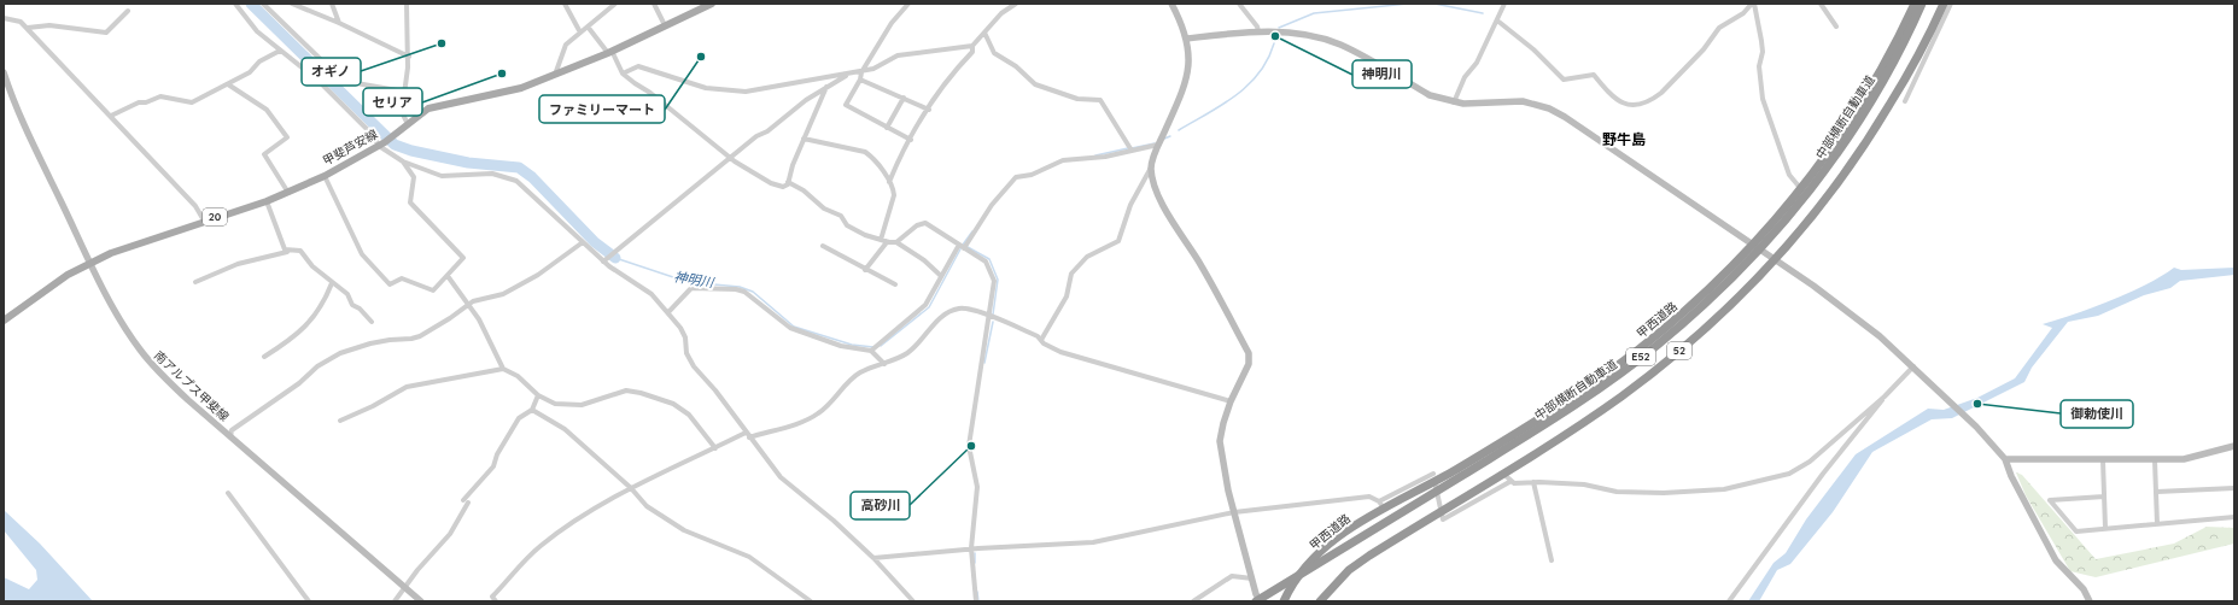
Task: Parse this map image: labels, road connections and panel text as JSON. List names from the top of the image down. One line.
{"streets":{"highway":["中部横断自動車道","甲西道路","52","E52"],"main road":["甲斐芦安線","20"],"street":["南アルプス甲斐線"]},"crossings":[["甲斐芦安線","南アルプス甲斐線"]],"districts":["野牛島"],"water":["神明川"],"places":["神明川","オギノ","ファミリーマート","セリア","御勅使川","高砂川"]}
